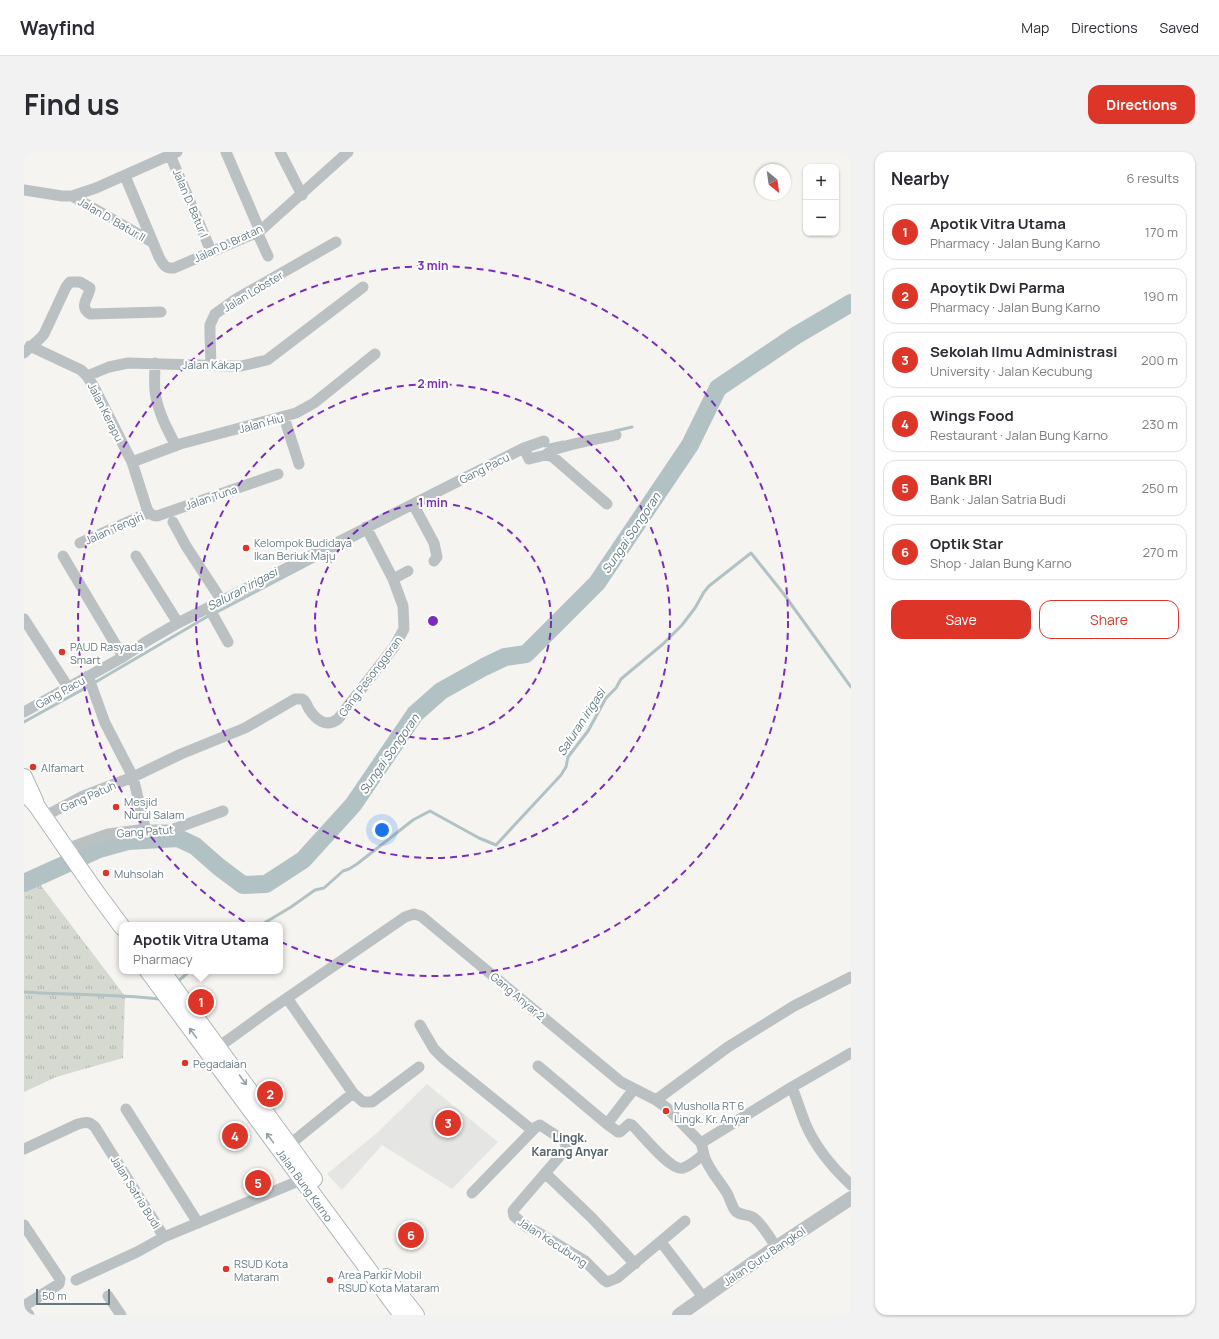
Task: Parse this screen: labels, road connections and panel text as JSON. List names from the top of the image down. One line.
{"streets":{"main road":["Jalan Bung Karno"],"street":["Jalan D. Batur I","Jalan D. Batur II","Jalan D. Bratan","Jalan Lobster","Jalan Kakap","Jalan Kerapu","Jalan Hiu","Gang Pacu","Jalan Tuna","Jalan Tengiri","Gang Pesonggoran","Gang Patuh","Gang Patut","Gang Anyar 2","Jalan Satria Budi","Jalan Kecubung","Jalan Guru Bangkol"]},"crossings":[["Jalan D. Batur I","Jalan D. Bratan"],["Jalan D. Batur II","Jalan D. Bratan"],["Jalan Lobster","Jalan Kakap"],["Jalan Kakap","Jalan Kerapu"],["Jalan Kerapu","Jalan Hiu"],["Jalan Kerapu","Jalan Tuna"],["Jalan Kerapu","Jalan Tengiri"],["Gang Pacu","Gang Pesonggoran"],["Jalan Tuna","Jalan Tengiri"],["Gang Pesonggoran","Gang Patuh"],["Gang Anyar 2","Jalan Bung Karno"],["Jalan Bung Karno","Jalan Satria Budi"]],"districts":["Lingk. Karang Anyar"],"water":["Sungai Songoran","Saluran irigasi"],"places":["Kelompok Budidaya Ikan Beriuk Maju","PAUD Rasyada Smart","Alfamart","Mesjid Nurul Salam","Muhsolah","Pegadaian","Musholla RT 6 Lingk. Kr. Anyar","RSUD Kota Mataram","Area Parkir Mobil RSUD Kota Mataram"],"scale_bar":"50 m","north":"bottom right","page":{"header":"Wayfind","nav":["Map","Directions","Saved"],"title":"Find us","buttons":["Directions",["Save","Share"]],"heading":["Nearby","6 results"],"map_buttons":["+","−"],"list":[{"mark":"1","name":"Apotik Vitra Utama","note":"Pharmacy · Jalan Bung Karno","value":"170 m"},{"mark":"2","name":"Apoytik Dwi Parma","note":"Pharmacy · Jalan Bung Karno","value":"190 m"},{"mark":"3","name":"Sekolah Ilmu Administrasi","note":"University · Jalan Kecubung","value":"200 m"},{"mark":"4","name":"Wings Food","note":"Restaurant · Jalan Bung Karno","value":"230 m"},{"mark":"5","name":"Bank BRI","note":"Bank · Jalan Satria Budi","value":"250 m"},{"mark":"6","name":"Optik Star","note":"Shop · Jalan Bung Karno","value":"270 m"}],"popup":["Apotik Vitra Utama","Pharmacy"],"pins":["1","2","3","4","5","6"],"scale":"50 m"},"rings":["3 min","2 min","1 min"]}
